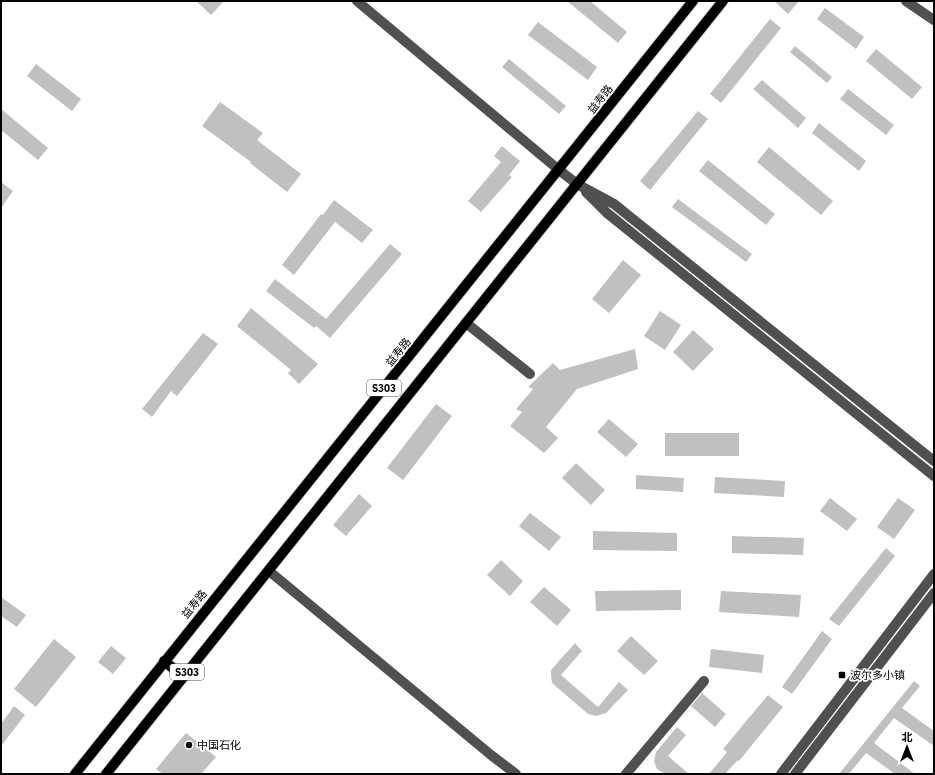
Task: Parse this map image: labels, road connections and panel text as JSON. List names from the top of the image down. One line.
{"streets":{"main road":["益寿路","S303"]},"places":{"transit":["波尔多小镇"],"other":["中国石化"]},"north":"top"}
